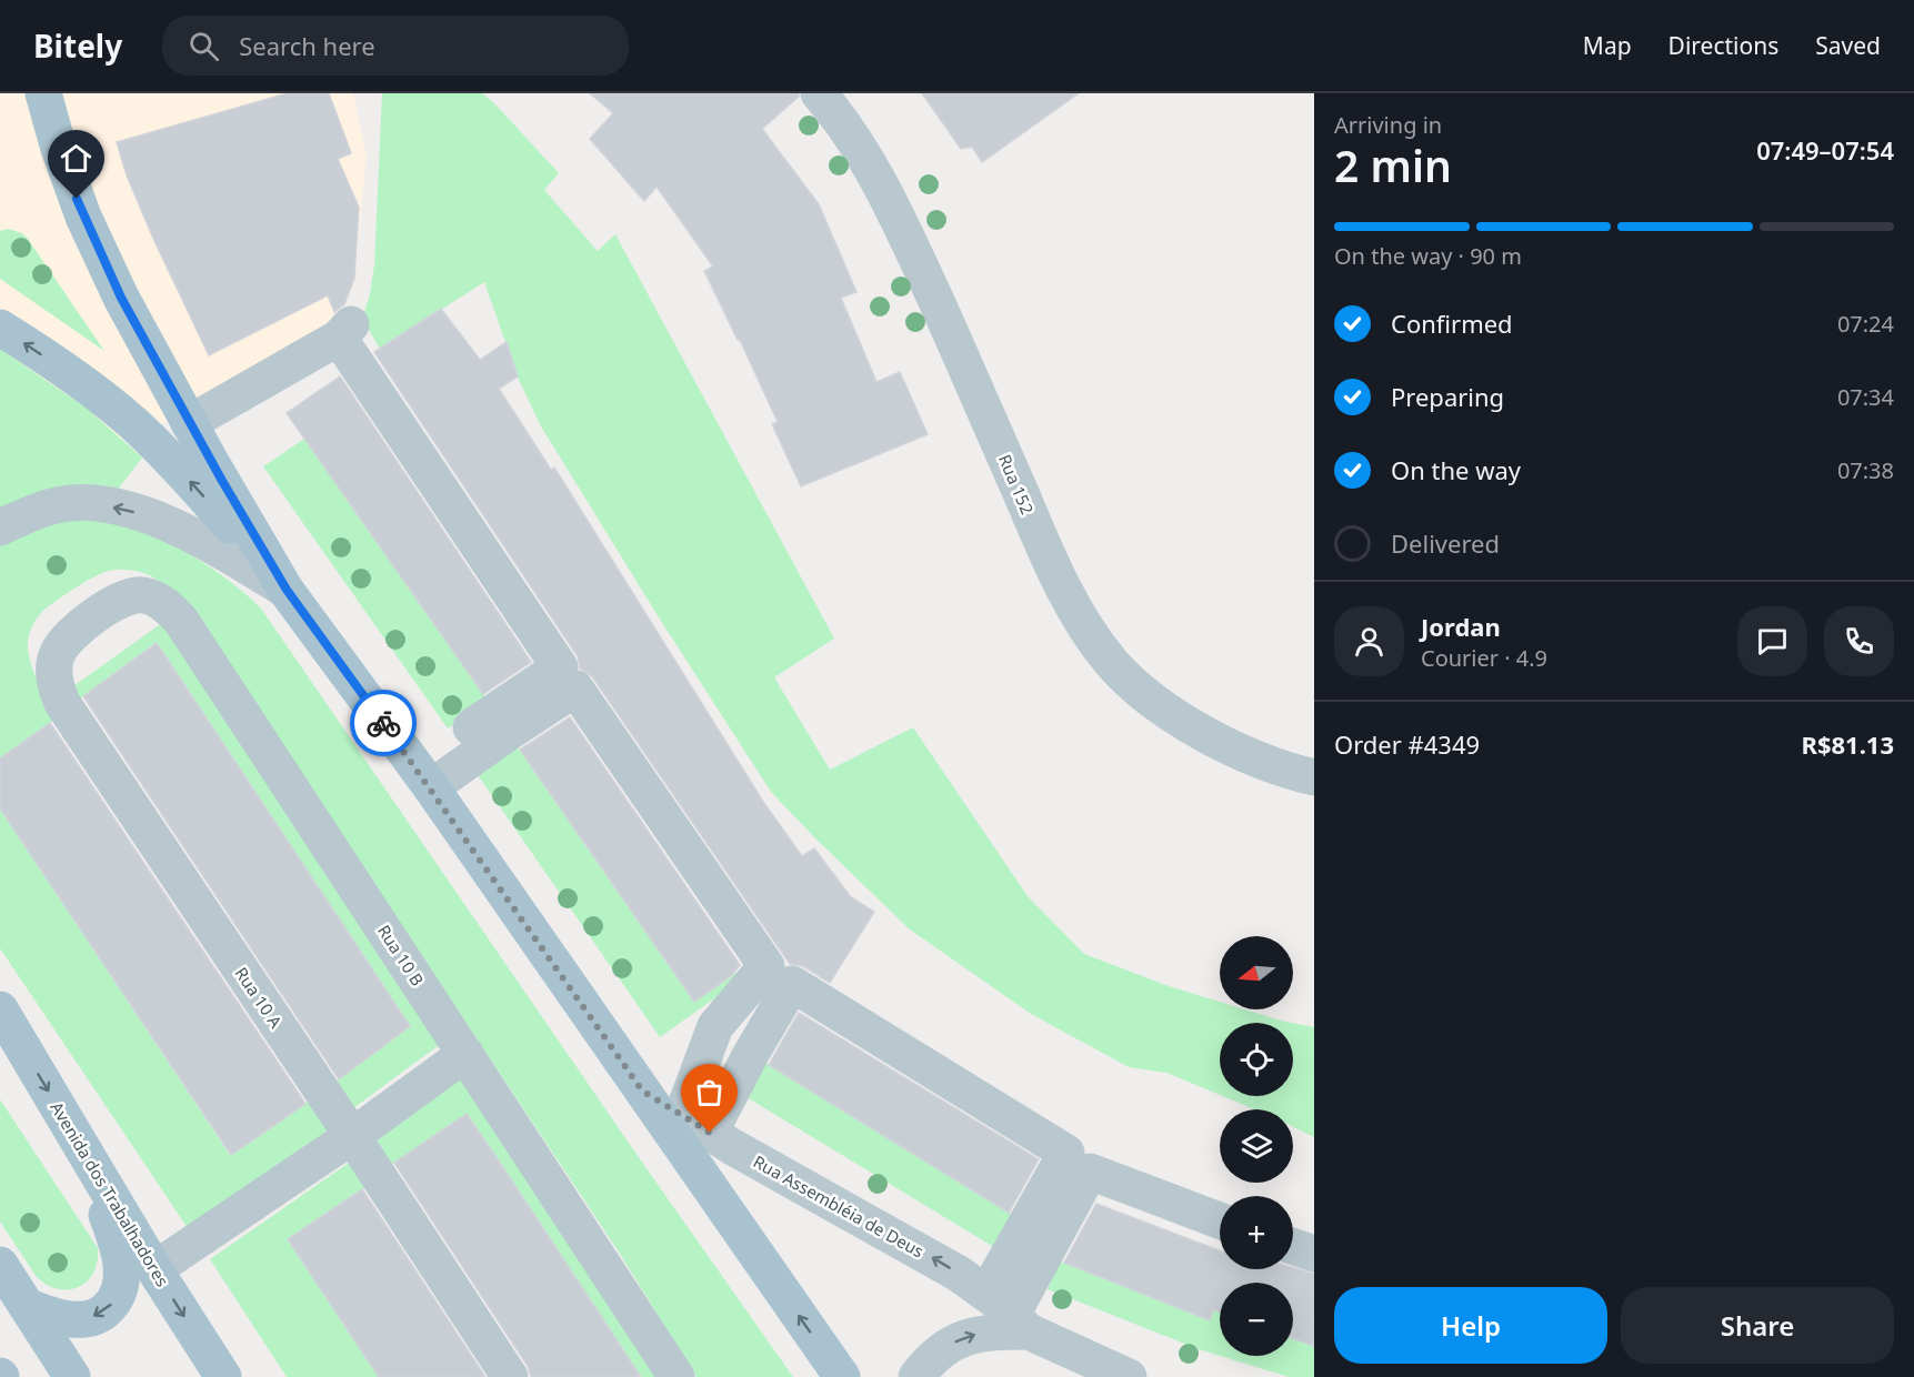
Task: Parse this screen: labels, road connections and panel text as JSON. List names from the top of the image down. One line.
{"streets":{"main road":["Avenida dos Trabalhadores"],"street":["Rua 152","Rua 10 B","Rua 10 A","Rua Assembléia de Deus"]},"crossings":[["Rua 10 B","Rua 10 A"]],"one_way":["Avenida dos Trabalhadores"],"north":"left","page":{"header":"Bitely","search":"Search here","nav":["Map","Directions","Saved"],"heading":["2 min","Arriving in","07:49–07:54"],"panel":["Jordan","Courier · 4.9","Order #4349","R$81.13"],"bar":"On the way · 90 m","list":[["Confirmed","07:24"],["Preparing","07:34"],["On the way","07:38"],"Delivered"],"map_buttons":["+","−"],"buttons":["Help","Share"]}}
